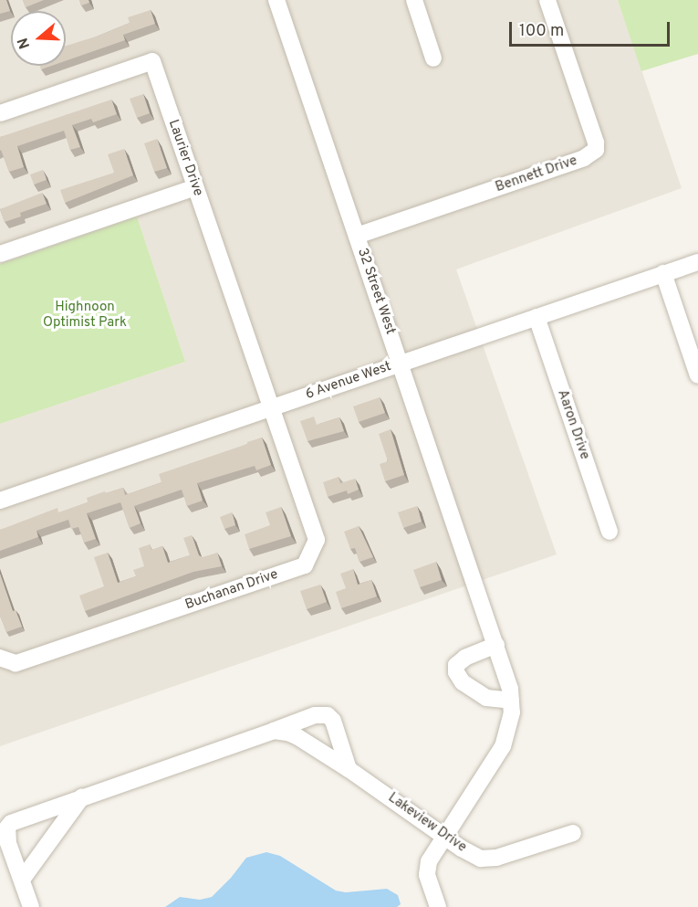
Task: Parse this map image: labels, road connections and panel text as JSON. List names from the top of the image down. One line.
{"streets":{"street":["Laurier Drive","Bennett Drive","32 Street West","6 Avenue West","Aaron Drive","Buchanan Drive","Lakeview Drive"]},"crossings":[["Laurier Drive","6 Avenue West"],["Laurier Drive","Buchanan Drive"],["Bennett Drive","32 Street West"],["32 Street West","6 Avenue West"],["32 Street West","Lakeview Drive"],["6 Avenue West","Aaron Drive"],["6 Avenue West","Buchanan Drive"]],"parks":["Highnoon Optimist Park"],"scale_bar":"100 m","north":"left"}
